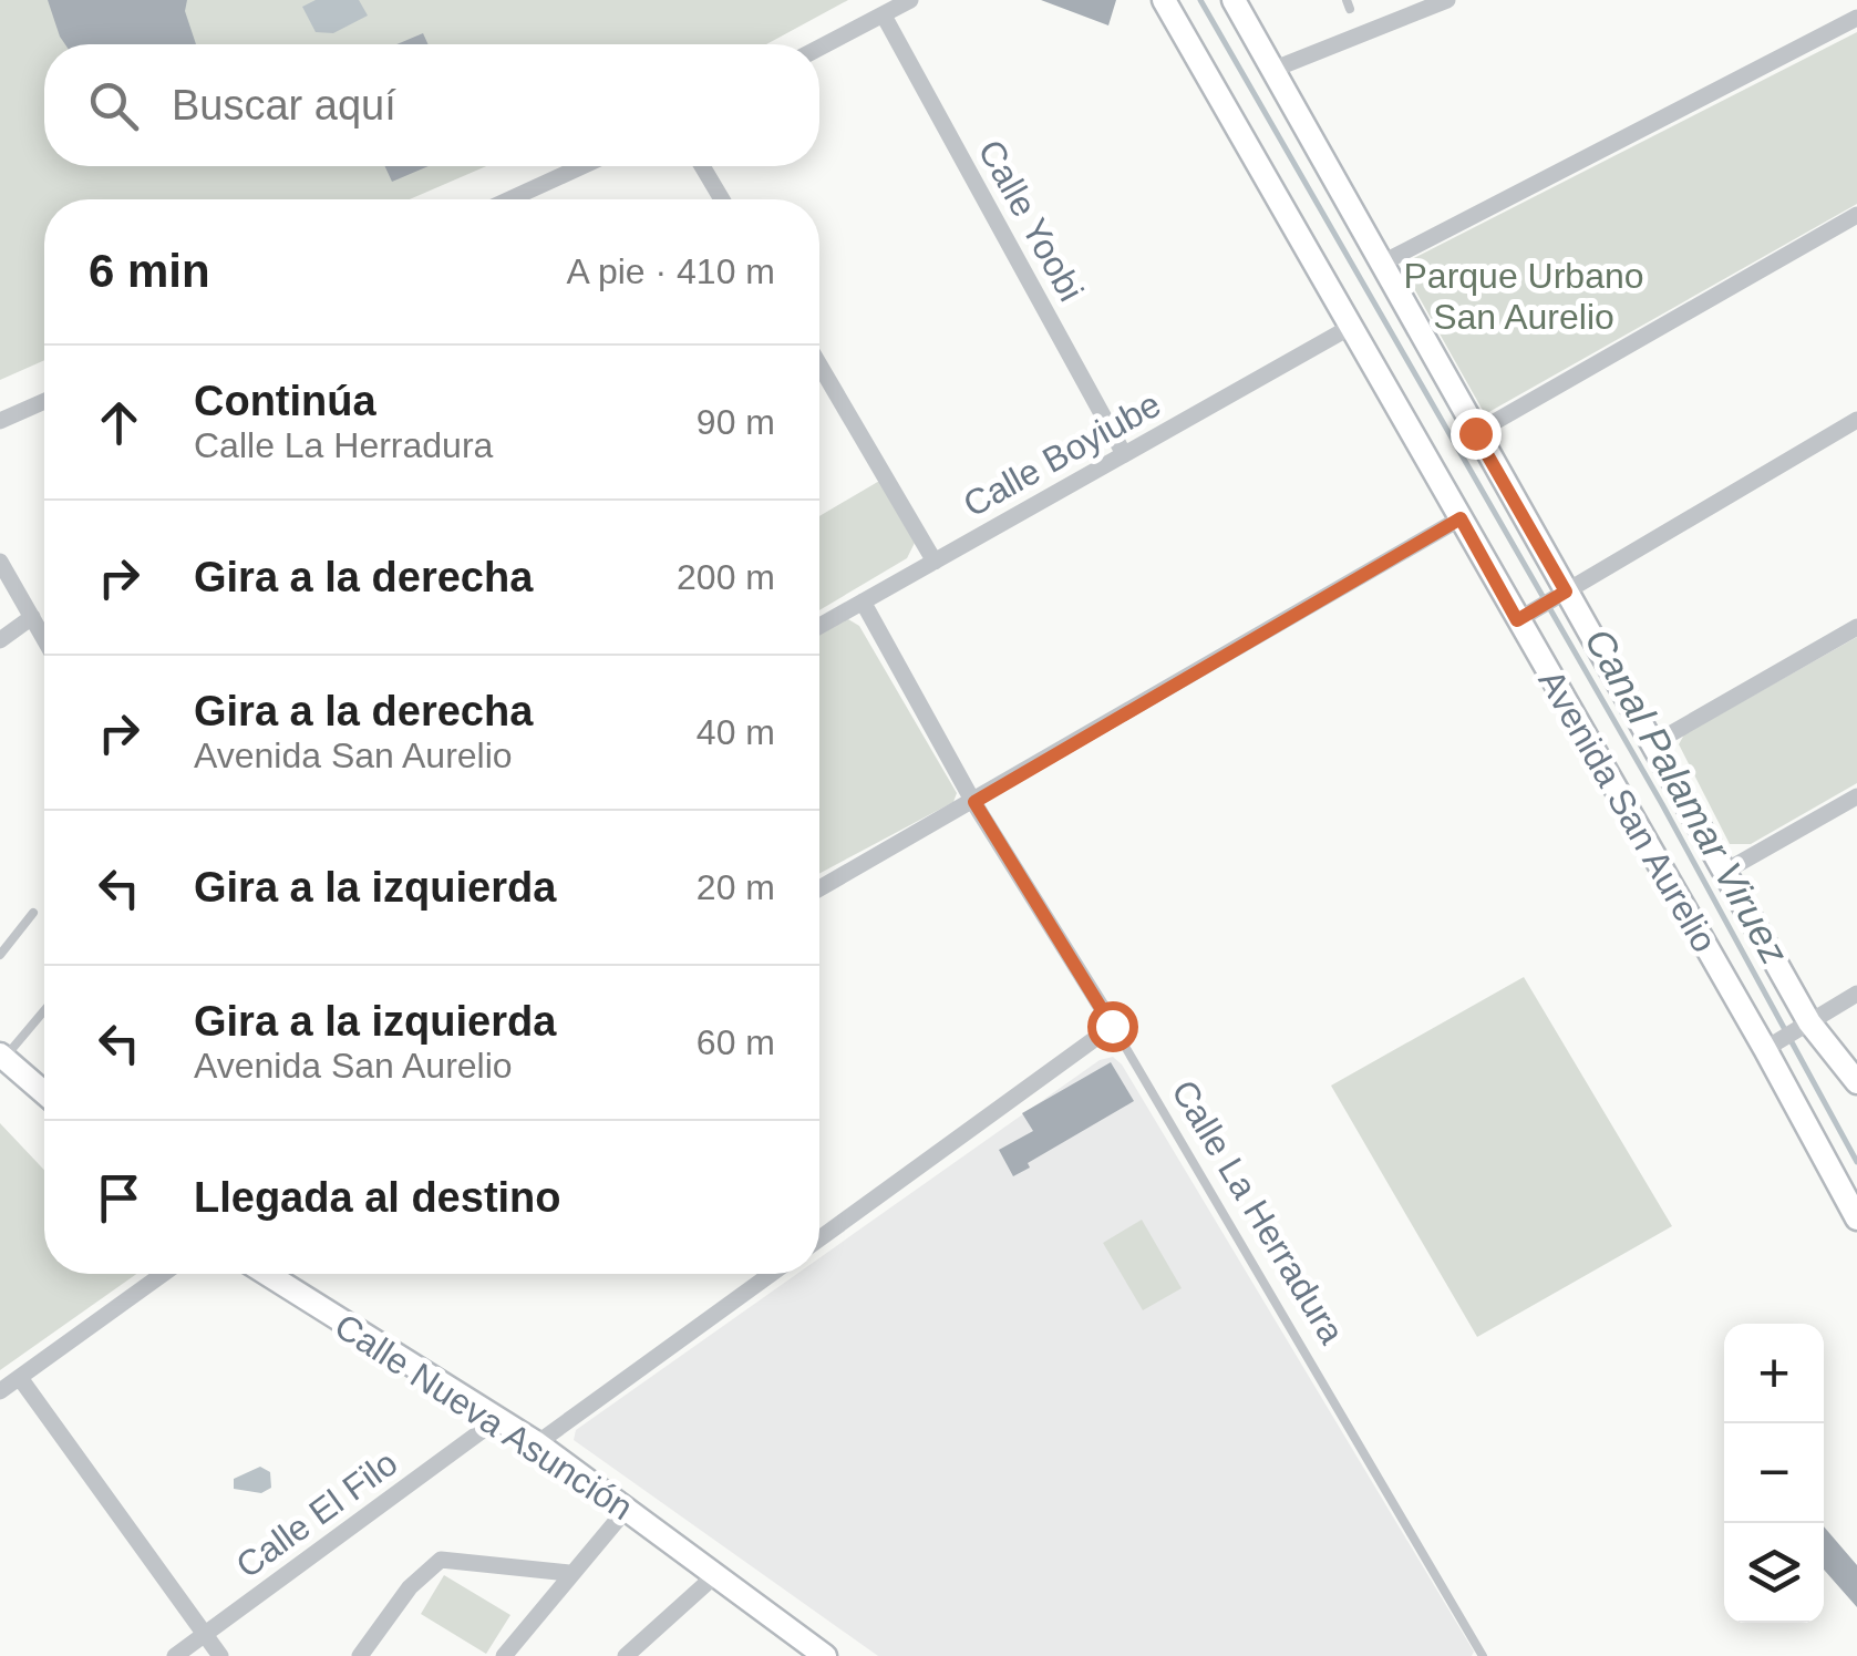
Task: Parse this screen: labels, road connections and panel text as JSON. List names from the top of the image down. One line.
{"streets":{"main road":["Avenida San Aurelio","Calle Nueva Asunción"],"street":["Calle Yoobi","Calle Boyiube","Calle La Herradura","Calle El Filo"]},"crossings":[["Calle Yoobi","Calle Boyiube"],["Calle Boyiube","Avenida San Aurelio"],["Calle Boyiube","Calle La Herradura"],["Calle Nueva Asunción","Calle El Filo"]],"water":["Canal Palamar Viruez"],"parks":["Parque Urbano San Aurelio"],"page":{"search":"Buscar aquí","heading":["6 min","A pie · 410 m"],"list":[["Continúa","Calle La Herradura","90 m"],["Gira a la derecha","200 m"],["Gira a la derecha","Avenida San Aurelio","40 m"],["Gira a la izquierda","20 m"],["Gira a la izquierda","Avenida San Aurelio","60 m"],"Llegada al destino"],"map_buttons":["+","−"]}}
